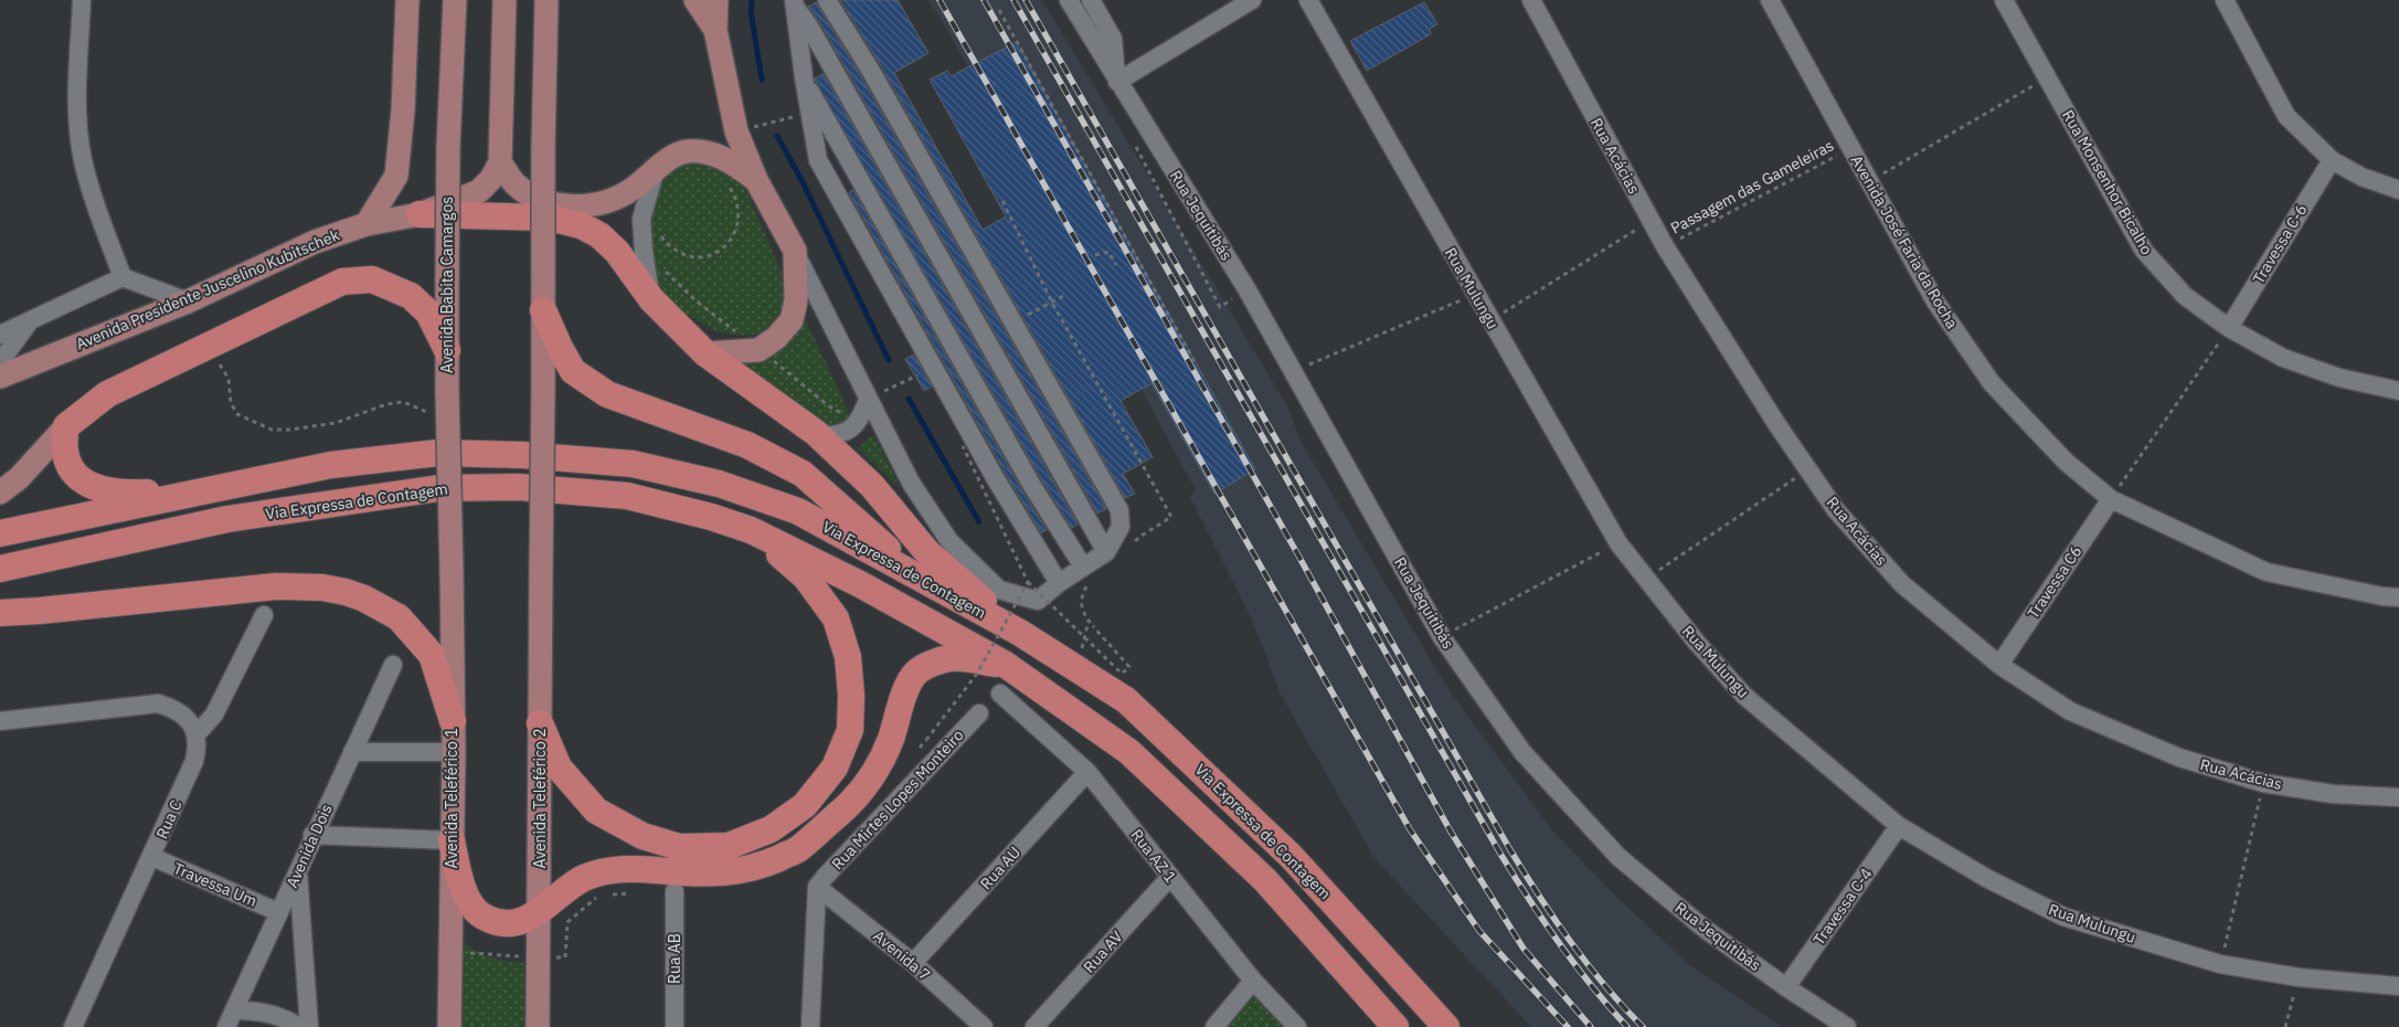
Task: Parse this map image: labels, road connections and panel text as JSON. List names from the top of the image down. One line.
{"streets":{"highway":["Via Expressa de Contagem"],"main road":["Avenida Babita Camargos","Avenida Presidente Juscelino Kubitschek","Avenida Teleférico 1","Avenida Teleférico 2"],"street":["Rua Acácias","Rua Monsenhor Bicalho","Rua Jequitibás","Avenida José Faria da Rocha","Travessa C-6","Rua Mulungu","Travessa C6","Rua Mirtes Lopes Monteiro","Rua C","Avenida Dois","Rua AZ 1","Rua AU","Travessa Um","Travessa C-4","Rua AV","Avenida 7","Rua AB"],"path":["Passagem das Gameleiras"]},"crossings":[["Rua Acácias","Passagem das Gameleiras"],["Rua Acácias","Travessa C6"],["Rua Monsenhor Bicalho","Travessa C-6"],["Passagem das Gameleiras","Avenida José Faria da Rocha"],["Rua Jequitibás","Travessa C-4"],["Avenida José Faria da Rocha","Travessa C6"],["Avenida Babita Camargos","Avenida Teleférico 1"],["Rua Mulungu","Travessa C-4"],["Rua Mirtes Lopes Monteiro","Avenida 7"],["Rua C","Travessa Um"],["Avenida Dois","Travessa Um"],["Rua AZ 1","Rua AU"],["Rua AZ 1","Rua AV"],["Rua AU","Avenida 7"]]}
